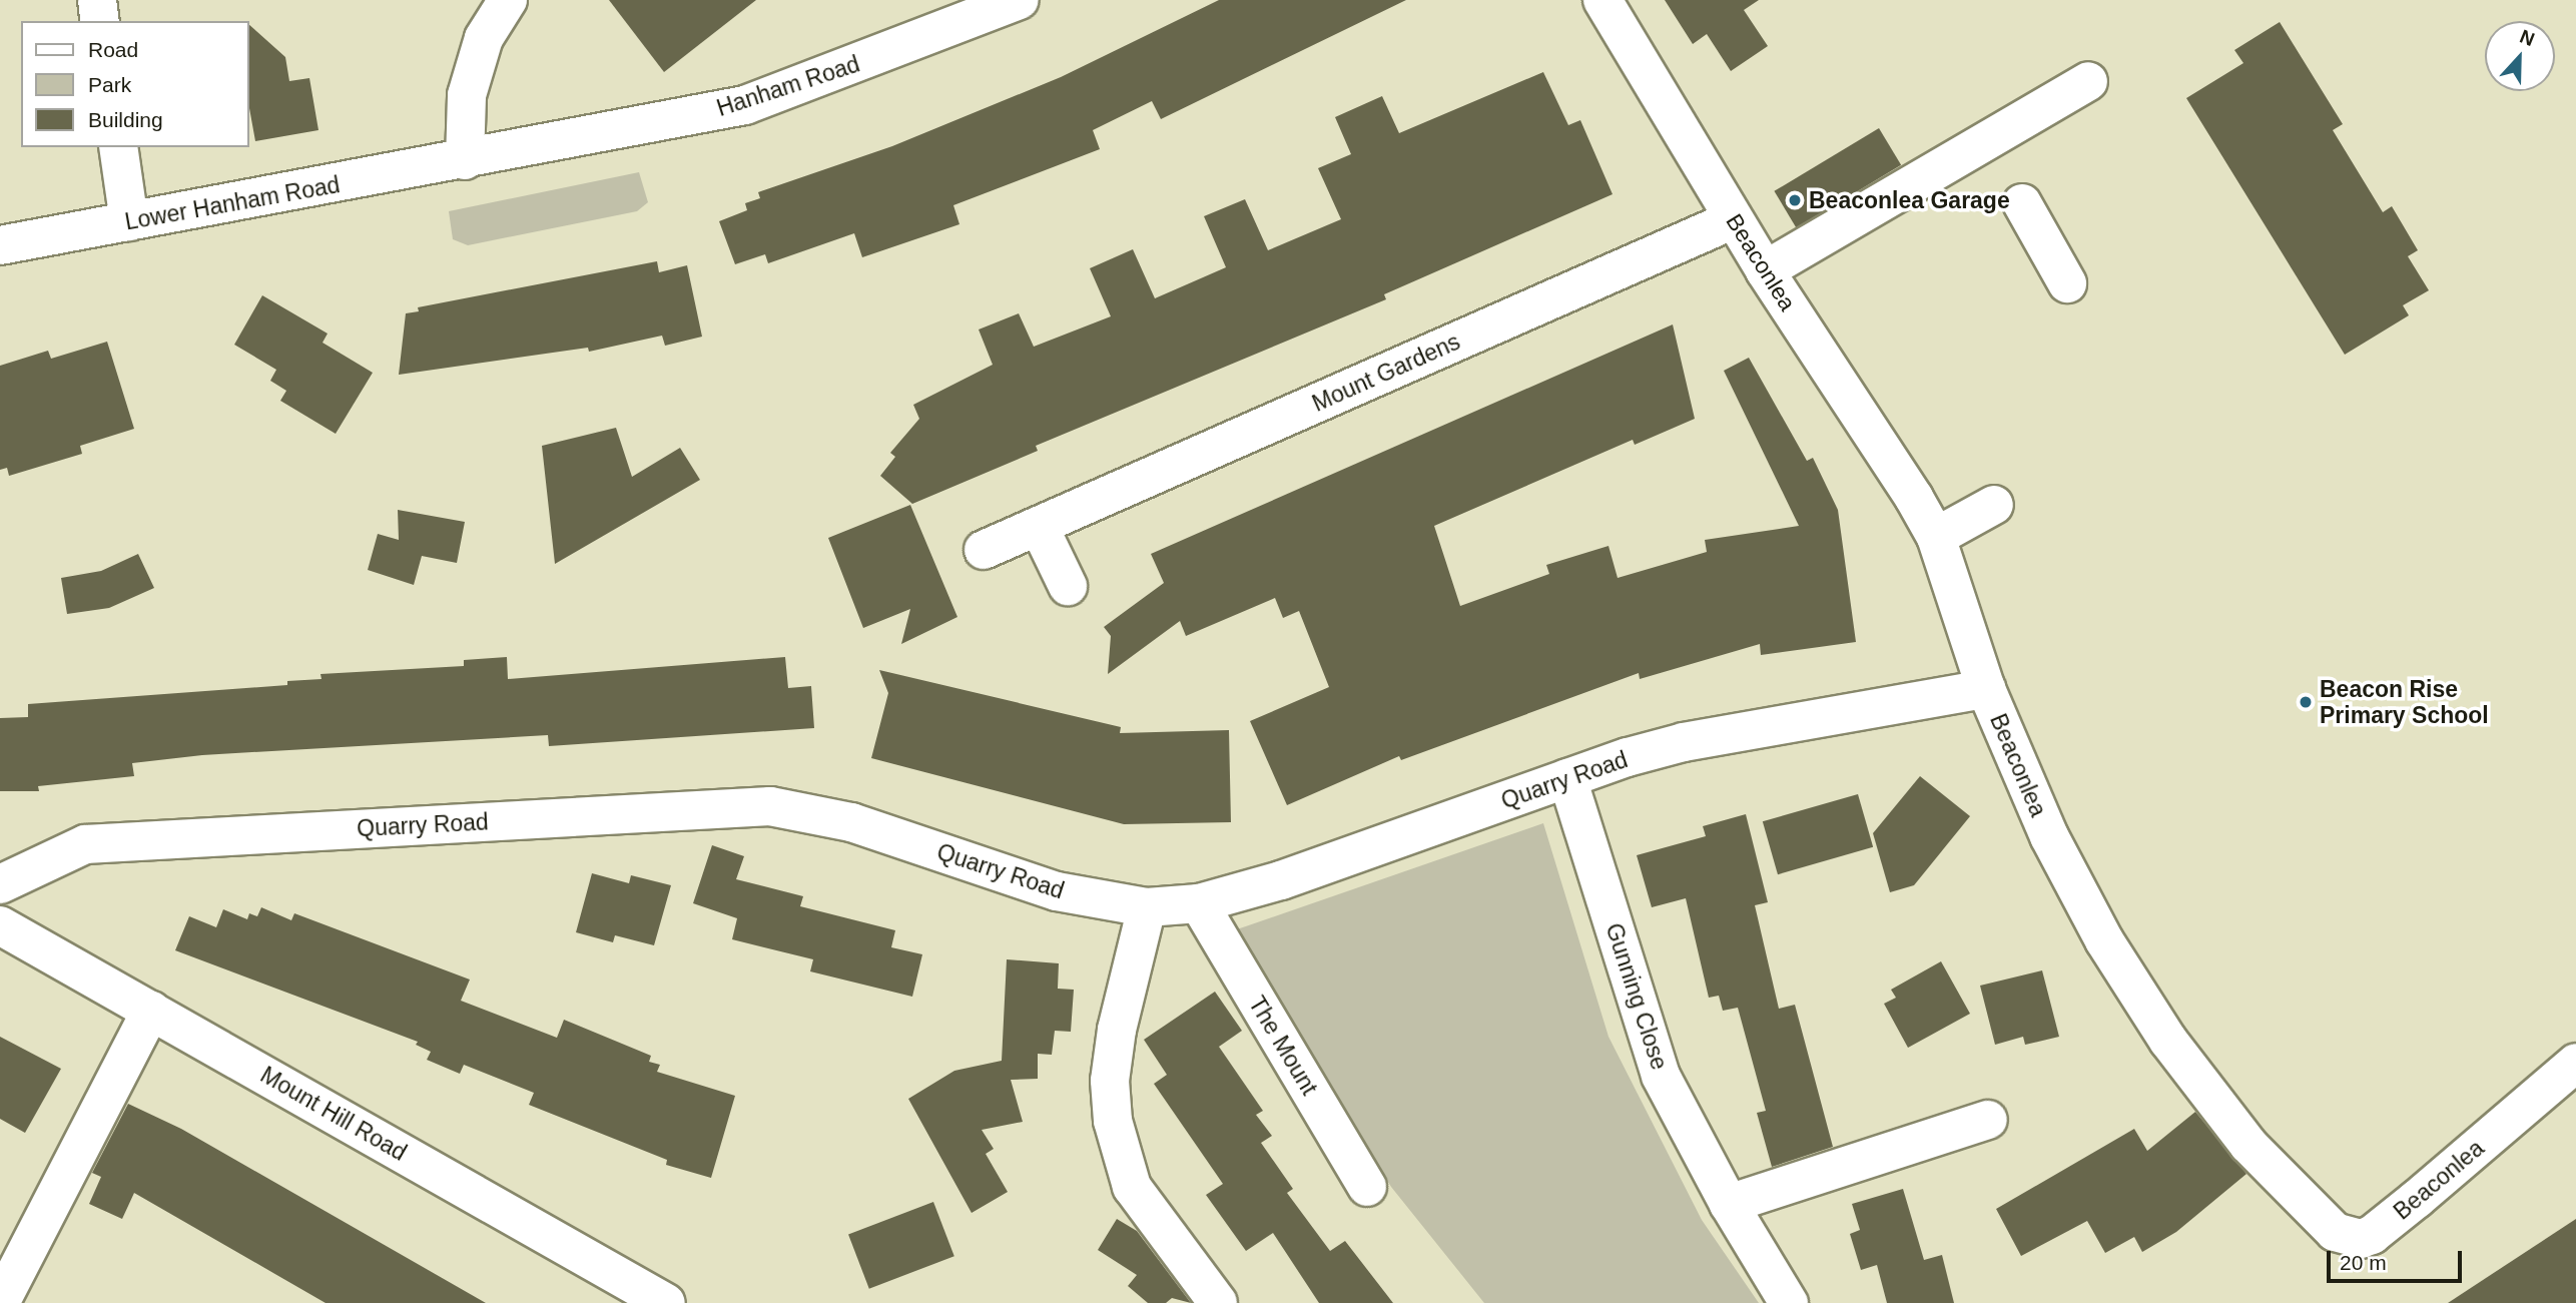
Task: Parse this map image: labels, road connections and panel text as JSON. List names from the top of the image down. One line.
{"streets":{"street":["Hanham Road","Lower Hanham Road","Beaconlea","Mount Gardens","Quarry Road","Gunning Close","The Mount","Mount Hill Road"]},"crossings":[["Hanham Road","Lower Hanham Road"],["Beaconlea","Mount Gardens"],["Beaconlea","Quarry Road"],["Quarry Road","Gunning Close"],["Quarry Road","The Mount"]],"places":["Beaconlea Garage","Beacon Rise Primary School"],"legend":["Road","Park","Building"],"scale_bar":"20 m","north":"top"}
